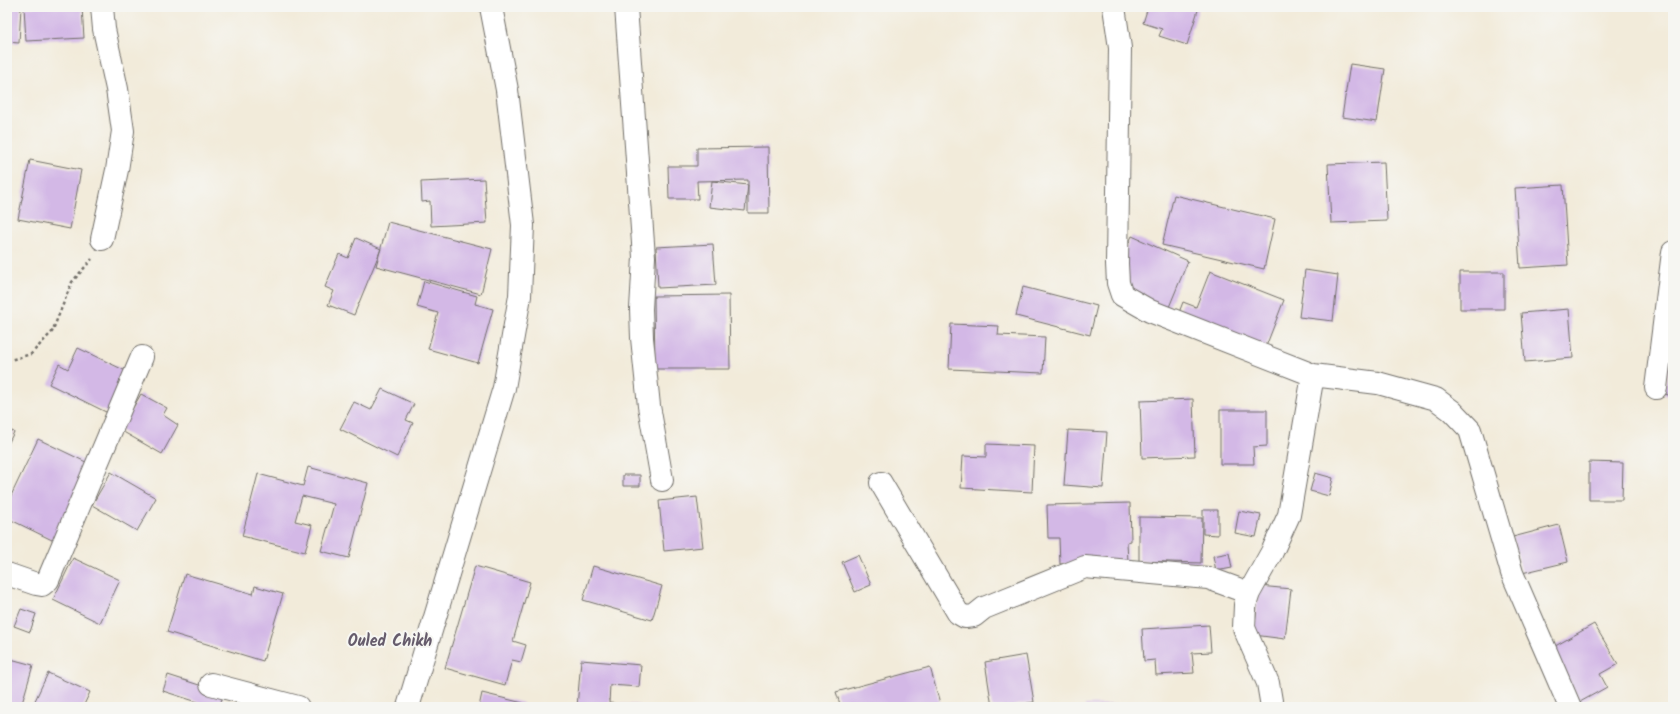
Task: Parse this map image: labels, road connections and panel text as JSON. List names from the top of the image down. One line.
{"districts":["Ouled Chikh"]}
